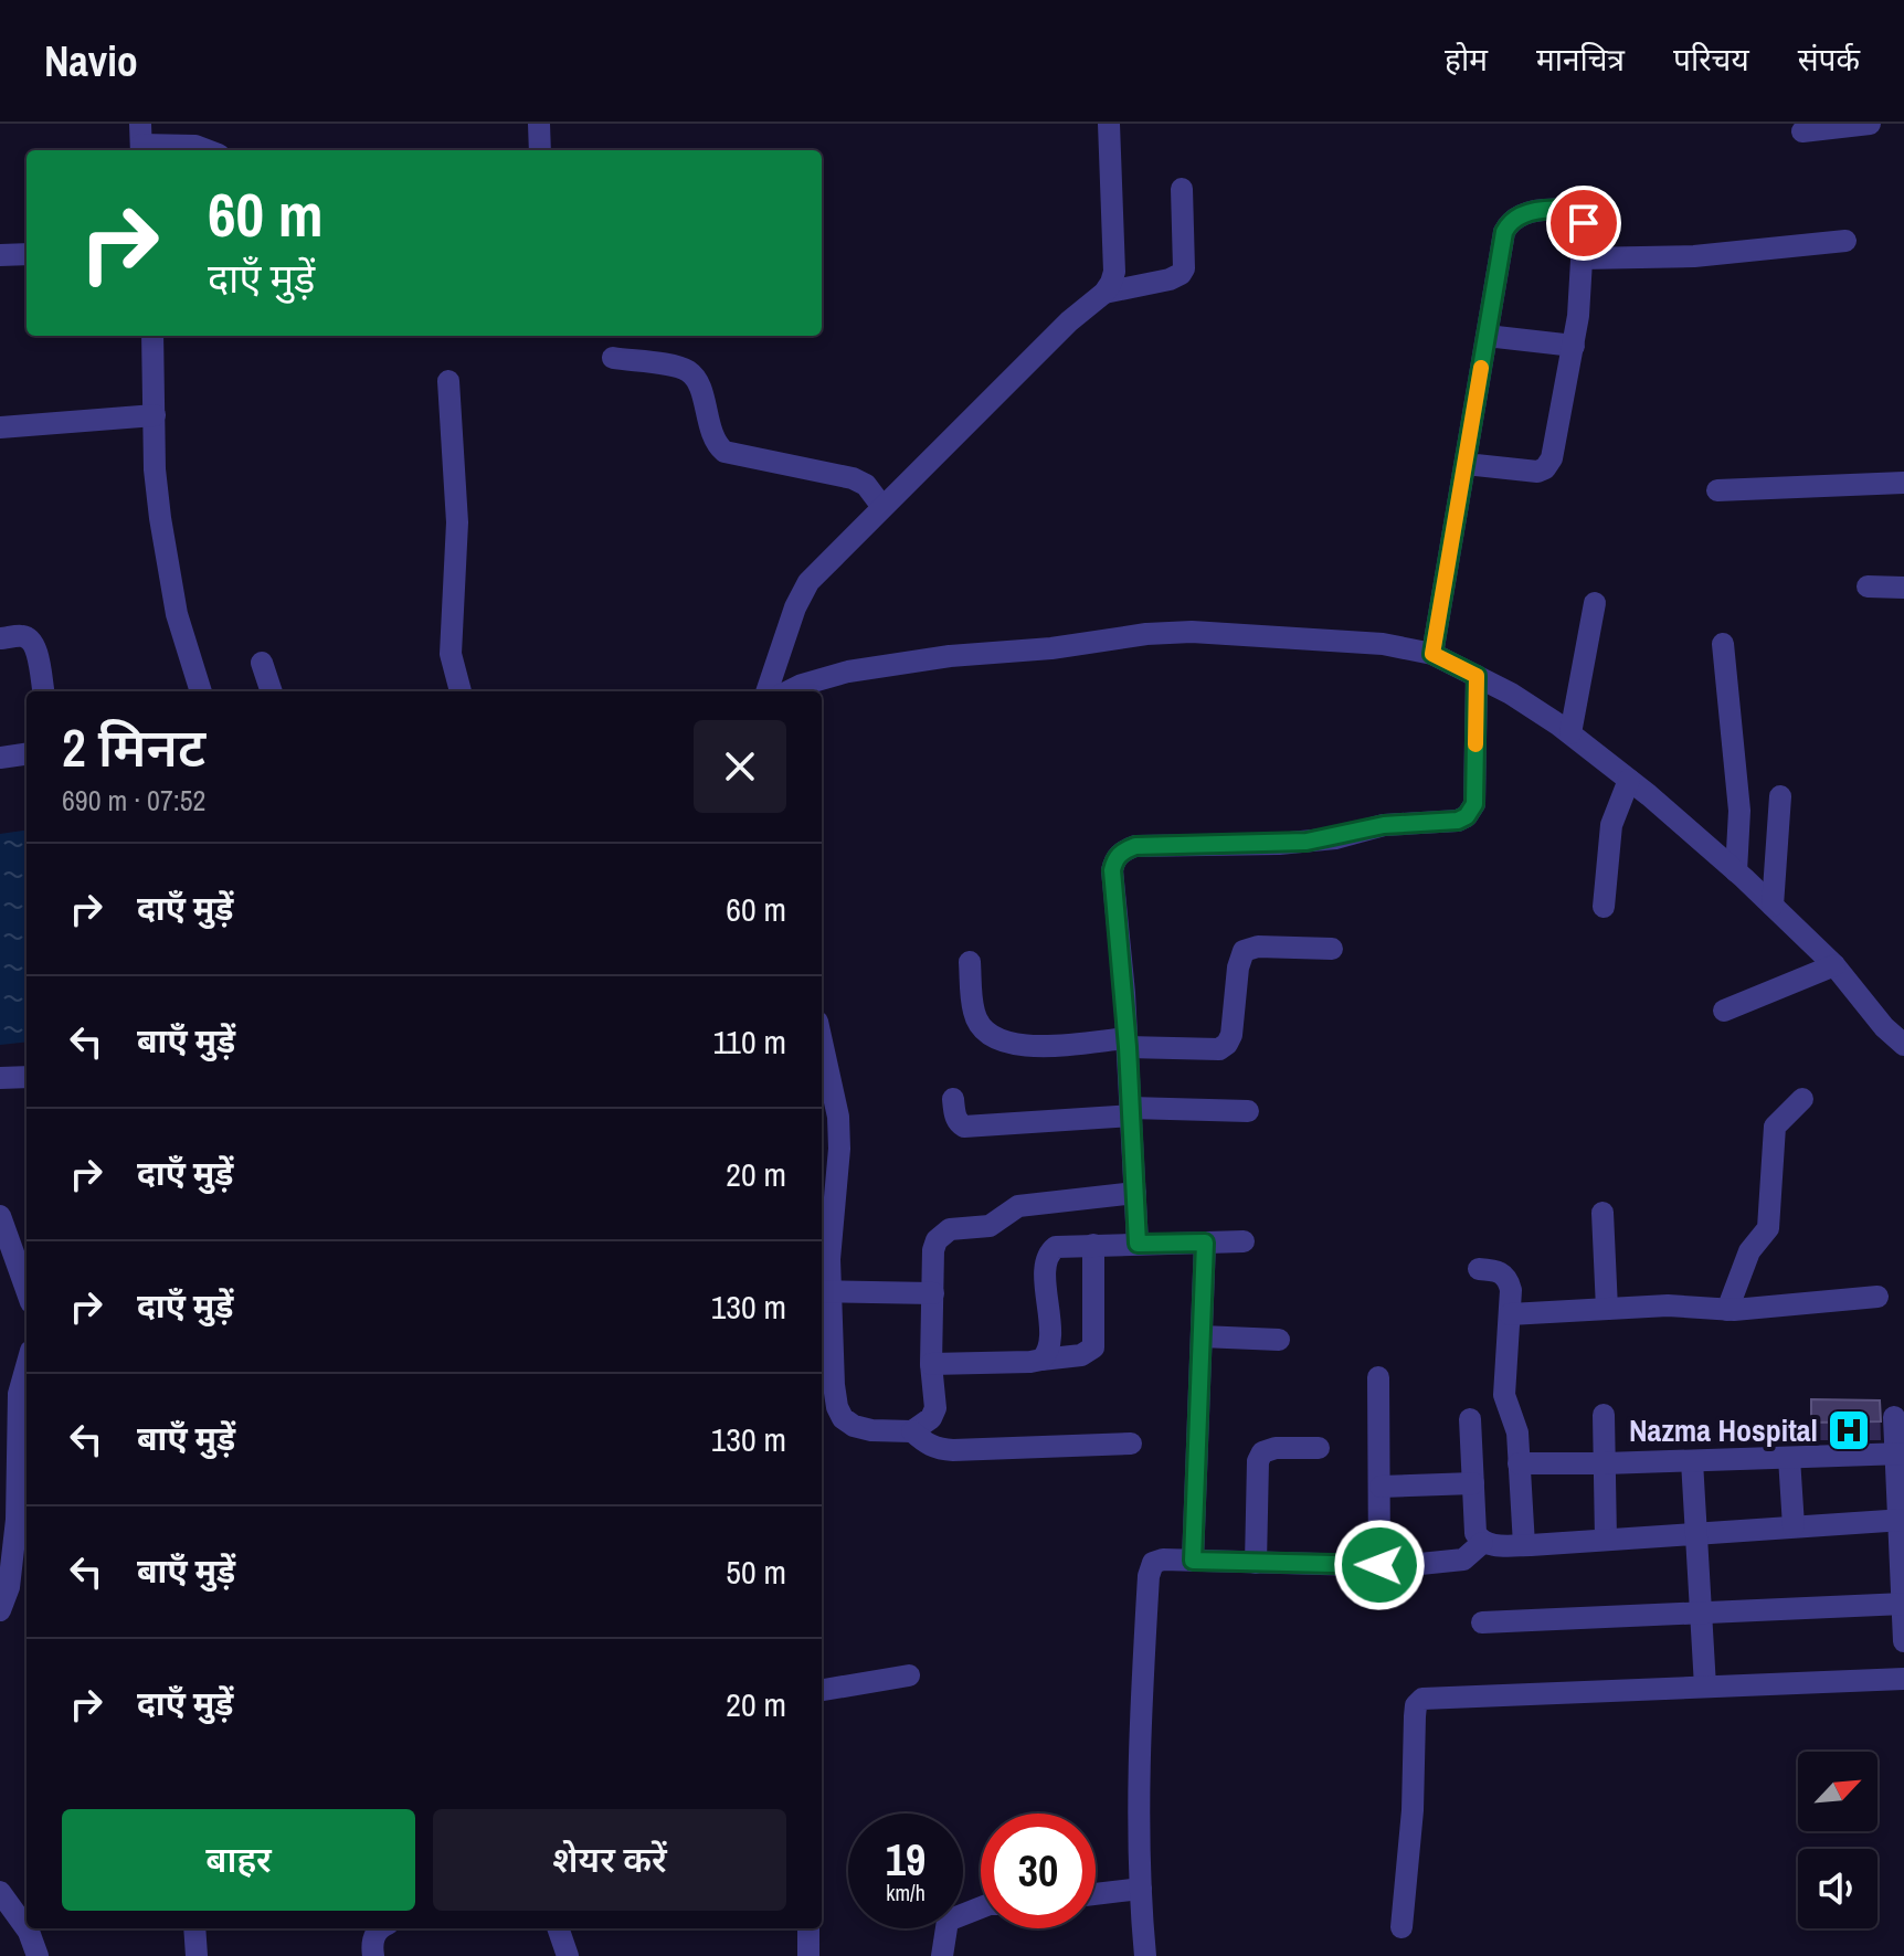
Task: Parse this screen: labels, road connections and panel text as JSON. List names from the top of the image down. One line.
{"places":{"hospital":["Nazma Hospital"]},"north":"top right","page":{"header":"Navio","nav":["होम","मानचित्र","परिचय","संपर्क"],"turn":["60 m","दाएँ मुड़ें"],"heading":["2 मिनट","690 m · 07:52"],"list":[{"name":"दाएँ मुड़ें","value":"60 m"},{"name":"बाएँ मुड़ें","value":"110 m"},{"name":"दाएँ मुड़ें","value":"20 m"},{"name":"दाएँ मुड़ें","value":"130 m"},{"name":"बाएँ मुड़ें","value":"130 m"},{"name":"बाएँ मुड़ें","value":"50 m"},{"name":"दाएँ मुड़ें","value":"20 m"}],"buttons":["बाहर","शेयर करें"],"speed":"19 km/h","limit":"30"}}
